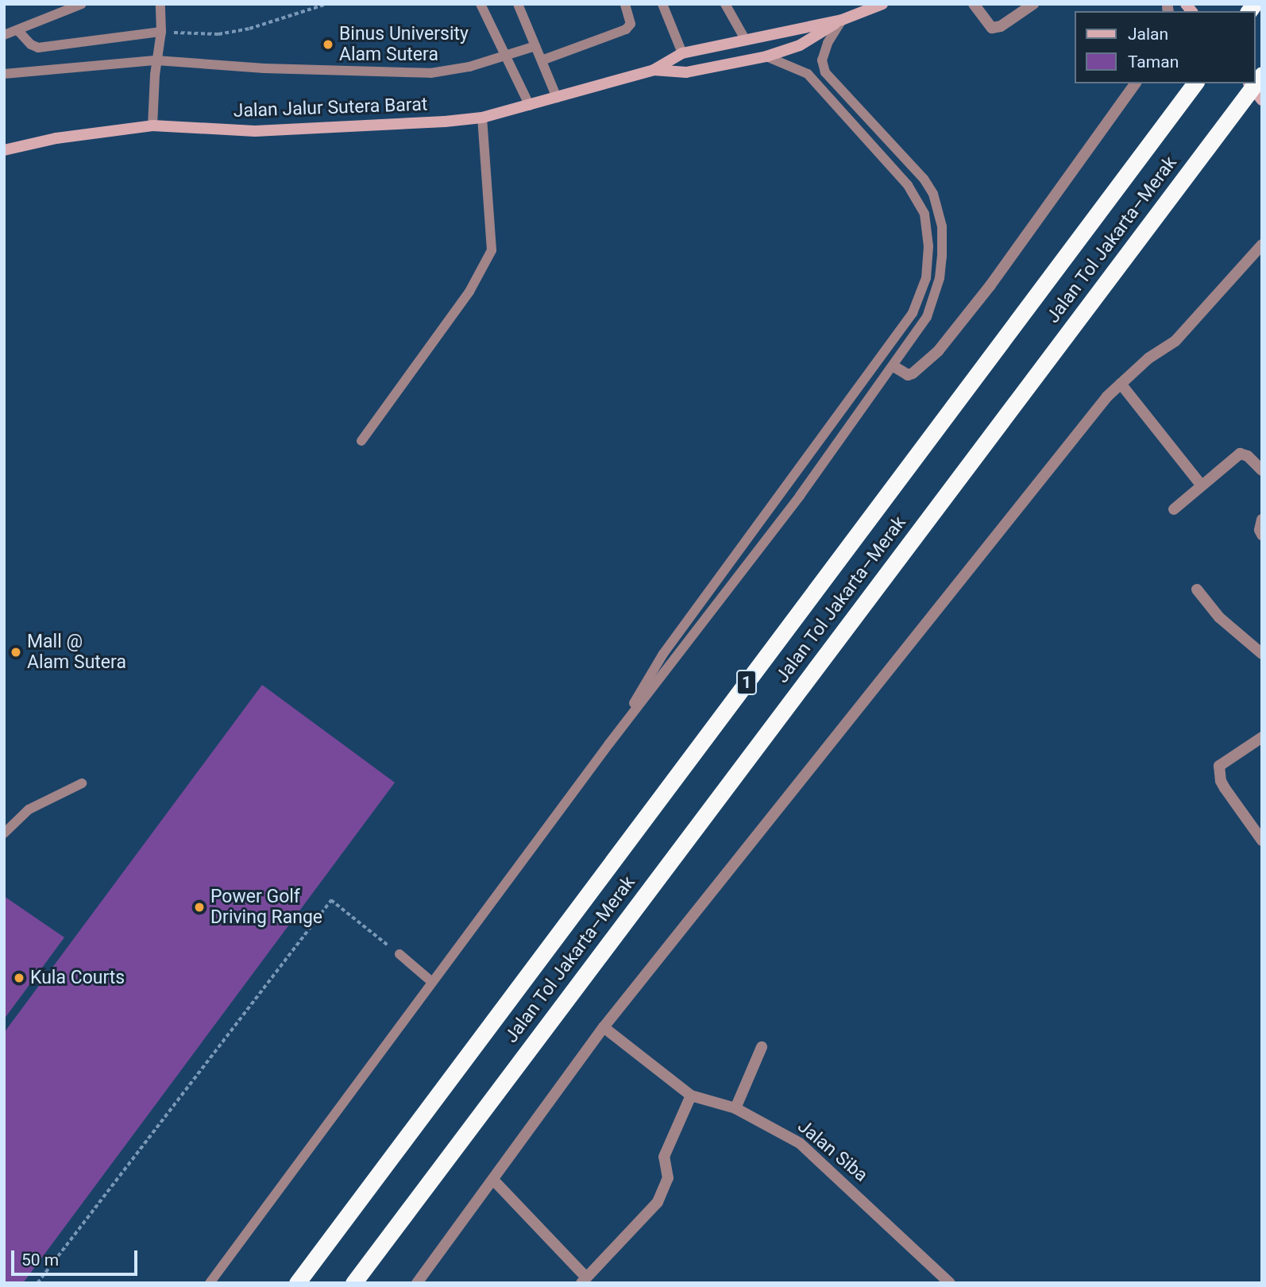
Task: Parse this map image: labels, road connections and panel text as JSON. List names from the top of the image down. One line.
{"streets":{"highway":["Jalan Tol Jakarta–Merak","1"],"street":["Jalan Jalur Sutera Barat","Jalan Siba"]},"places":["Binus University Alam Sutera","Mall @ Alam Sutera","Power Golf Driving Range","Kula Courts"],"legend":["Jalan","Taman"],"scale_bar":"50 m"}
